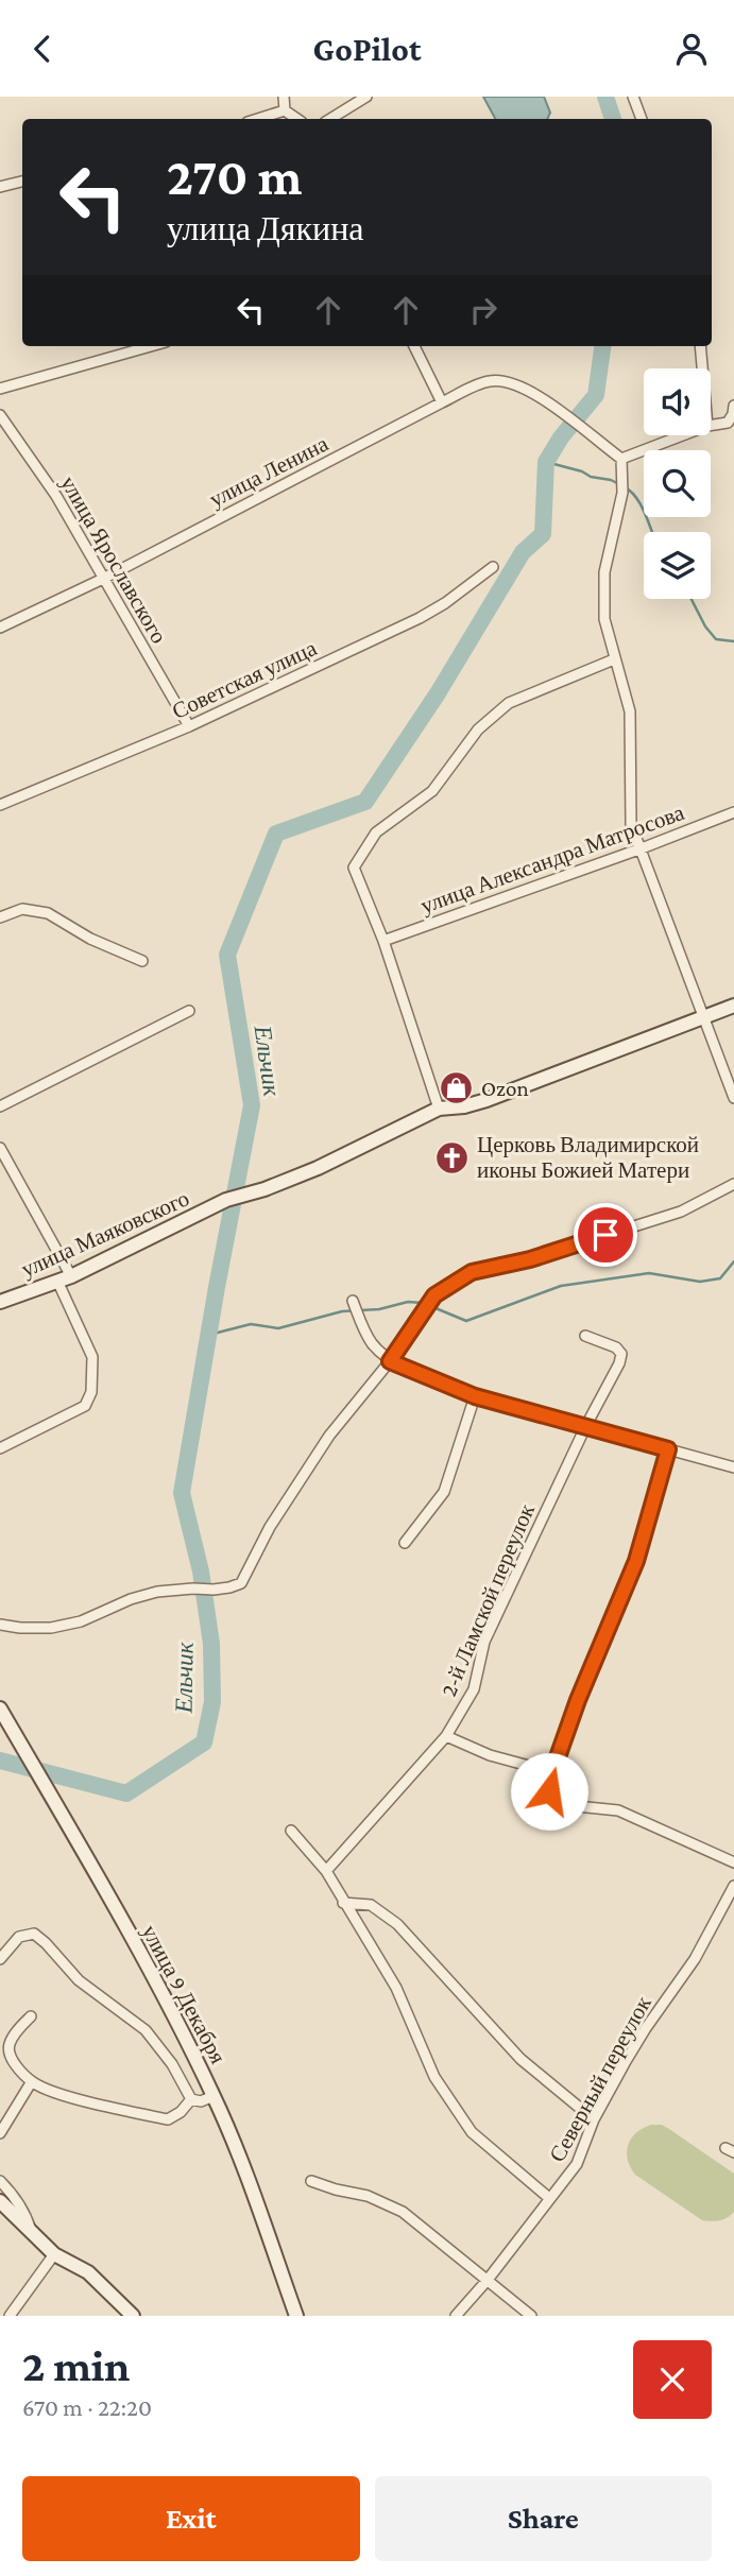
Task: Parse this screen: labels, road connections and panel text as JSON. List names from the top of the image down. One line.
{"streets":{"main road":["улица Маяковского","улица 9 Декабря"],"street":["улица Ленина","улица Ярославского","Советская улица","улица Александра Матросова","2-й Ламской переулок","Северный переулок"]},"crossings":[["улица Ленина","улица Ярославского"],["улица Ярославского","Советская улица"]],"water":["Ельчик"],"places":{"shop":["Ozon"],"church":["Церковь Владимирской иконы Божией Матери"]},"page":{"header":"GoPilot","turn":["270 m","улица Дякина"],"heading":["2 min","670 m · 22:20"],"buttons":["Exit","Share"]}}
